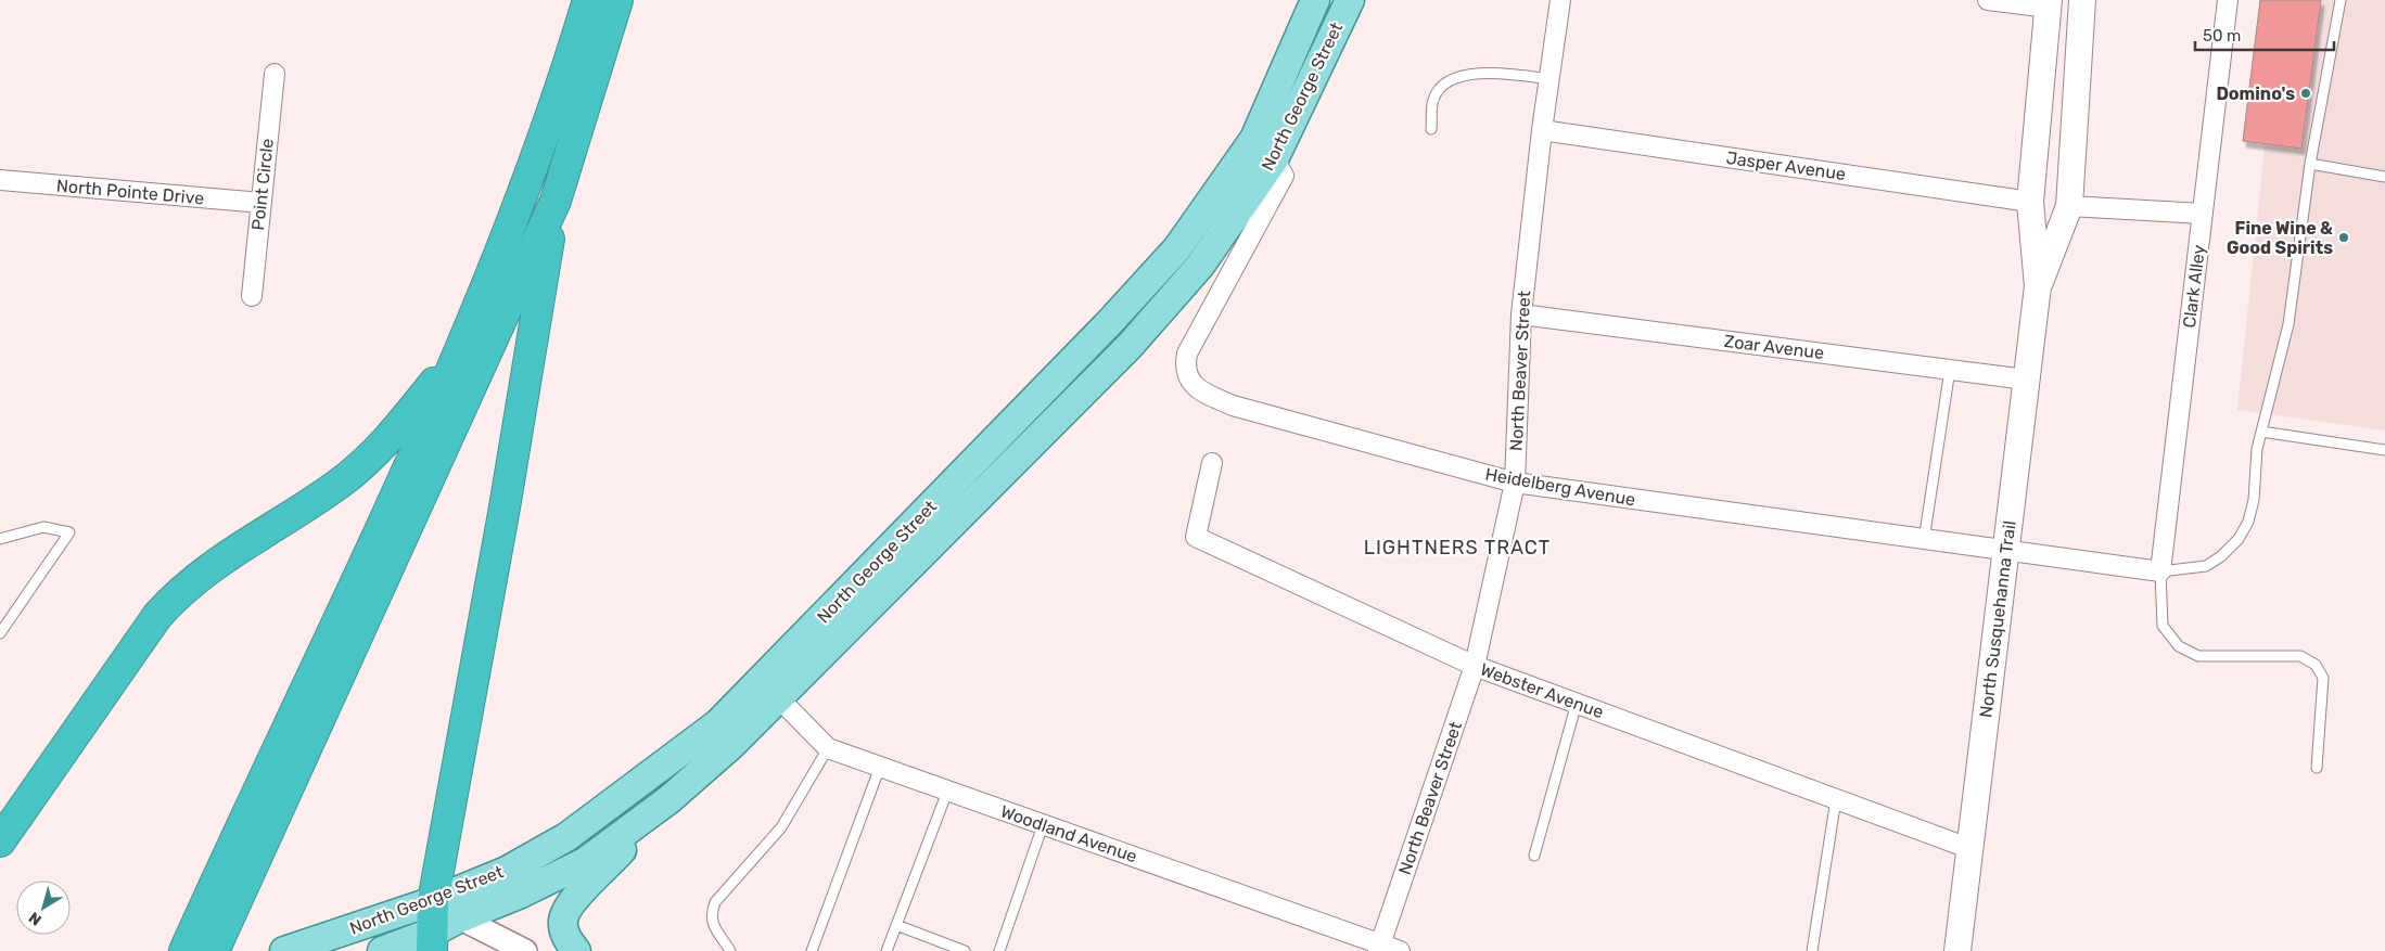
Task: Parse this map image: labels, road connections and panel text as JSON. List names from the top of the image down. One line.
{"streets":{"main road":["North George Street","North Susquehanna Trail"],"street":["Jasper Avenue","Point Circle","North Pointe Drive","Clark Alley","Zoar Avenue","North Beaver Street","Heidelberg Avenue","Webster Avenue","Woodland Avenue"]},"crossings":[["North George Street","Heidelberg Avenue"],["North George Street","Woodland Avenue"],["Jasper Avenue","North Beaver Street"],["Jasper Avenue","North Susquehanna Trail"],["Point Circle","North Pointe Drive"],["Clark Alley","Heidelberg Avenue"],["Zoar Avenue","North Beaver Street"],["Zoar Avenue","North Susquehanna Trail"],["North Beaver Street","Heidelberg Avenue"],["North Beaver Street","Webster Avenue"],["North Beaver Street","Woodland Avenue"],["Heidelberg Avenue","North Susquehanna Trail"],["North Susquehanna Trail","Webster Avenue"]],"districts":["LIGHTNERS TRACT"],"places":["Domino's","Fine Wine & Good Spirits"],"scale_bar":"50 m","north":"bottom left"}
